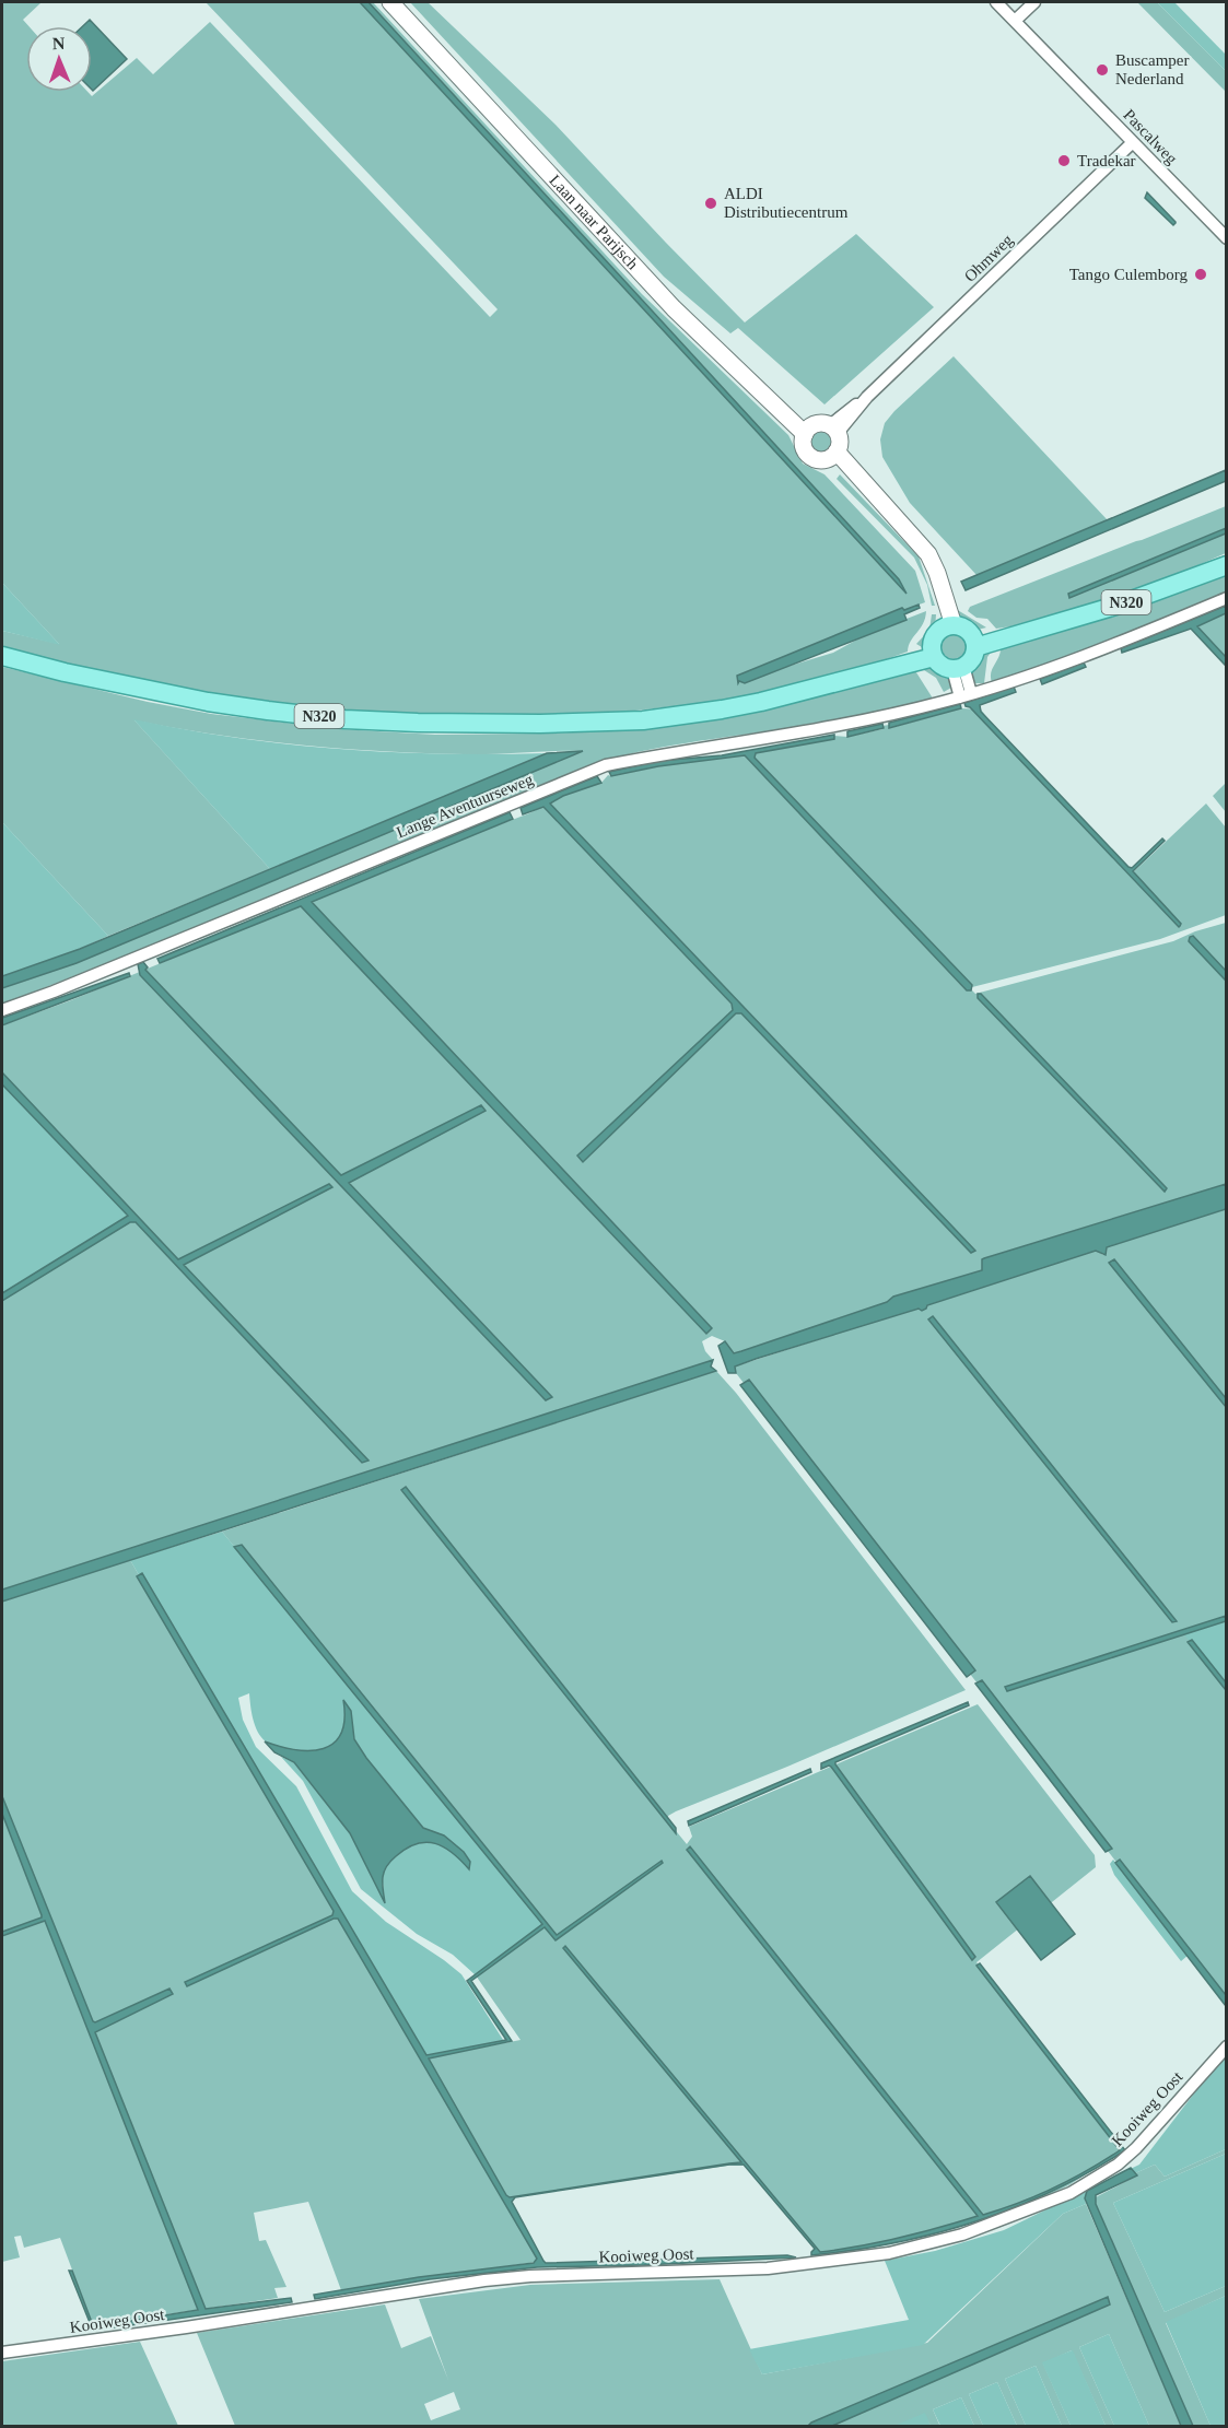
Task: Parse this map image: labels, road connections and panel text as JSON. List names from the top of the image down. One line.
{"streets":{"main road":["N320"],"street":["Pascalweg","Laan naar Parijsch","Ohmweg","Lange Aventuurseweg","Kooiweg Oost"]},"crossings":[["Pascalweg","Ohmweg"],["Laan naar Parijsch","Ohmweg"]],"places":["Buscamper Nederland","Tradekar","ALDI Distributiecentrum","Tango Culemborg"],"north":"top"}
